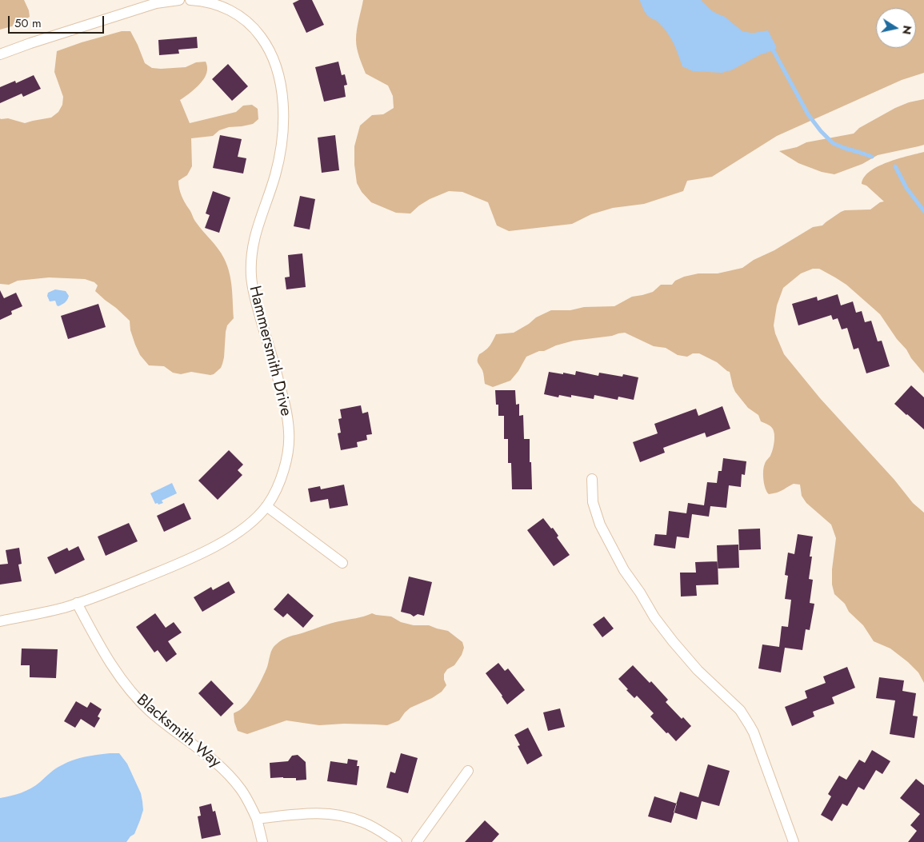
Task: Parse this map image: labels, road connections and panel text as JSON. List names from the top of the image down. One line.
{"streets":{"street":["Hammersmith Drive","Blacksmith Way"]},"crossings":[["Hammersmith Drive","Blacksmith Way"]],"scale_bar":"50 m","north":"right"}
